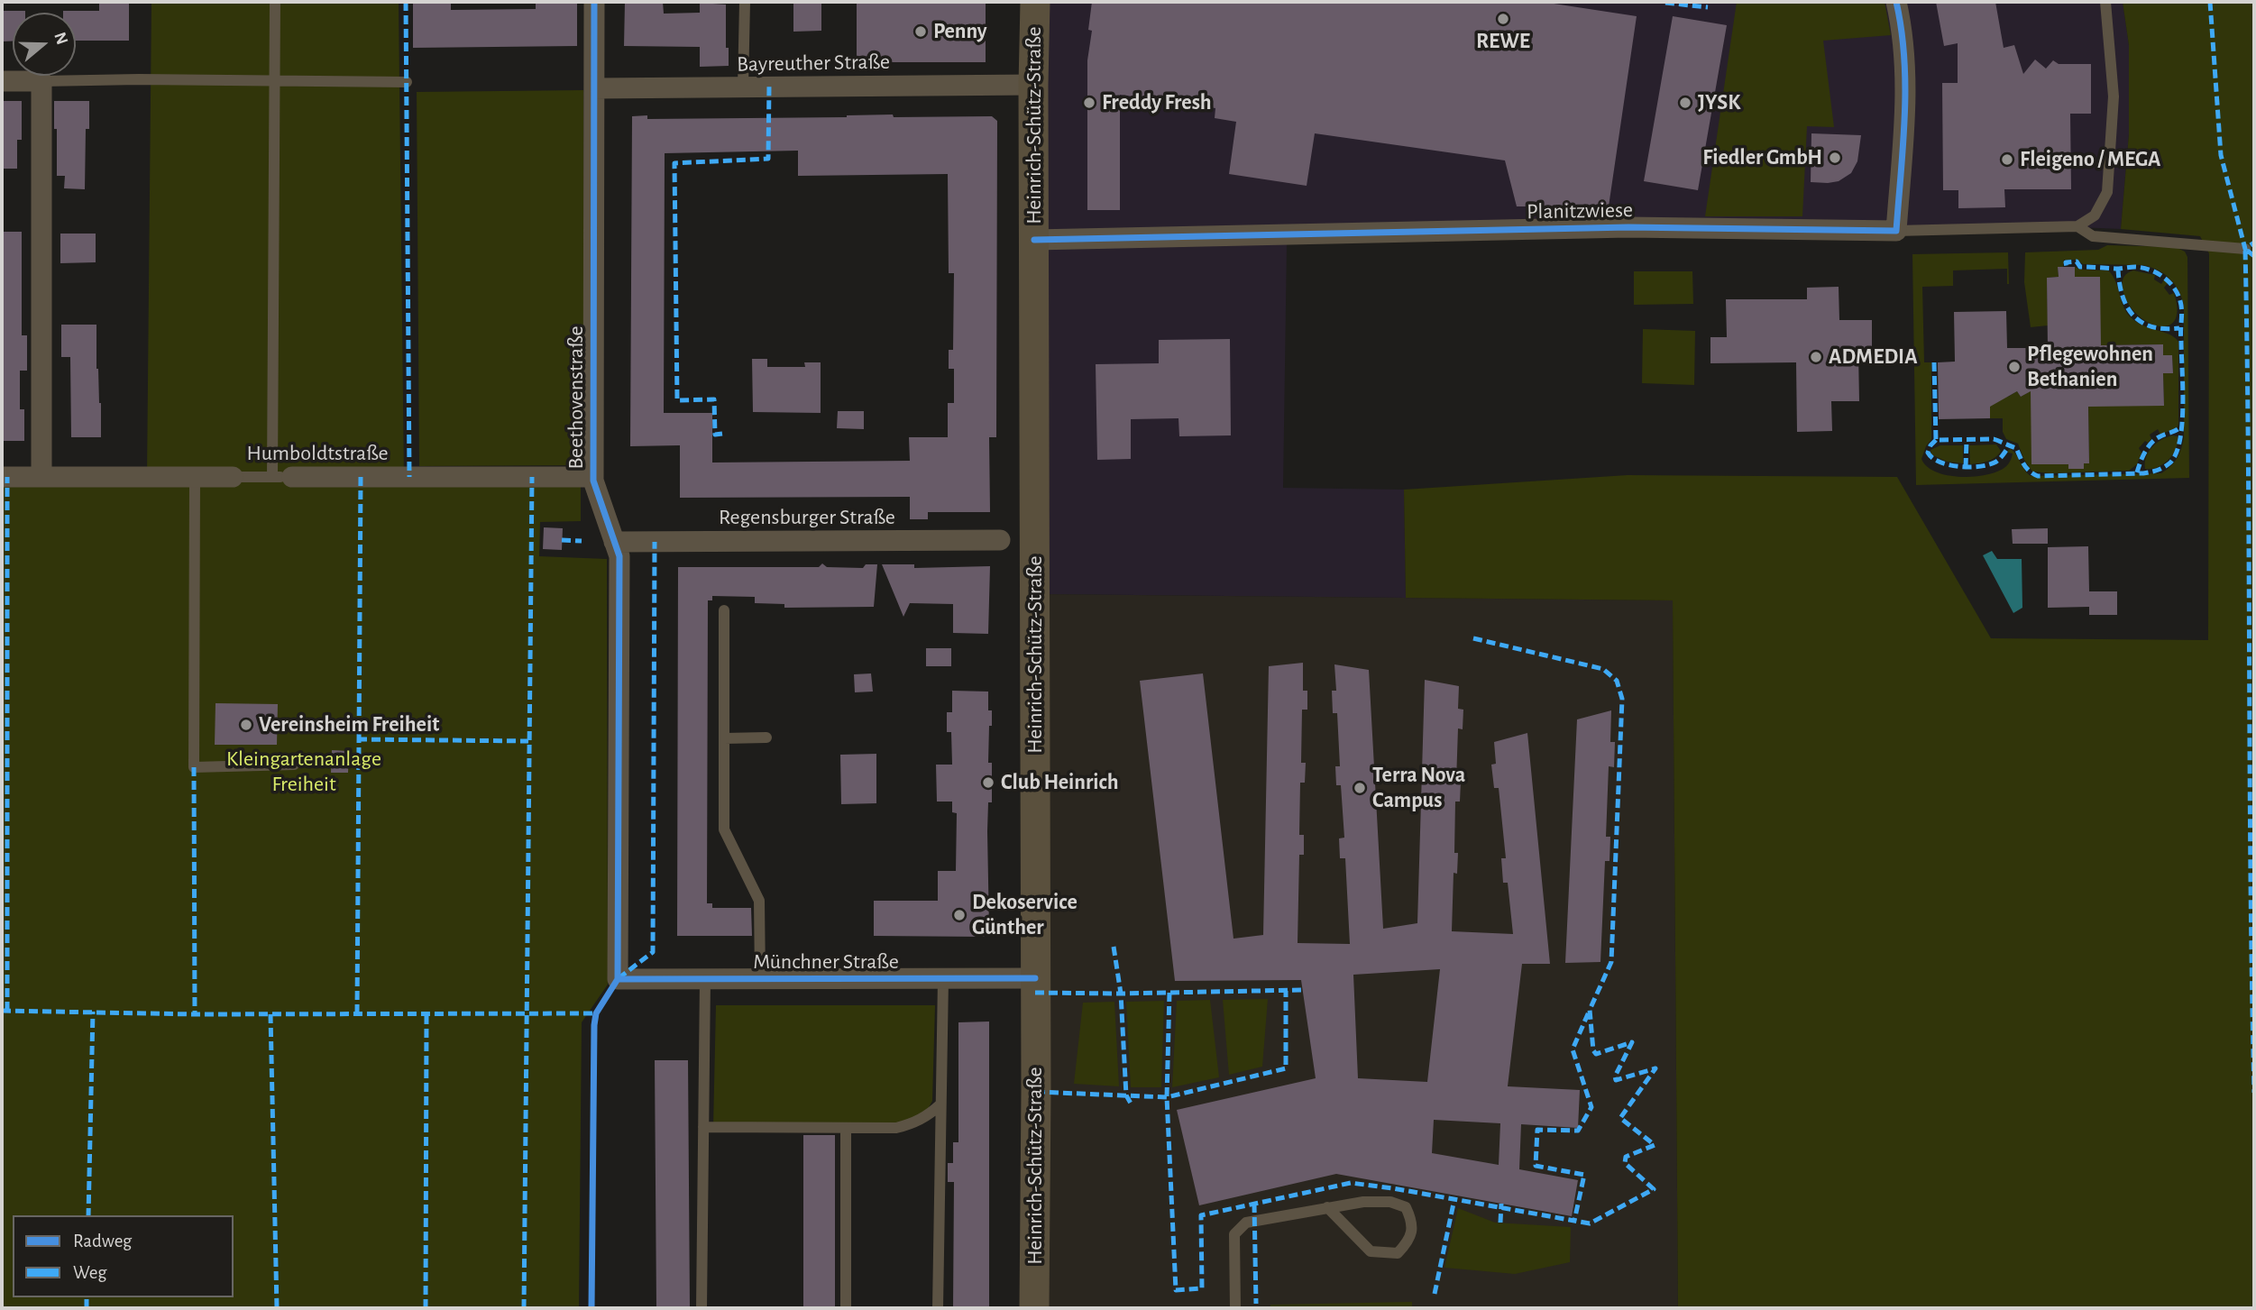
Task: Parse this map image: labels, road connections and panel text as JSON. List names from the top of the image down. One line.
{"streets":{"main road":["Heinrich-Schütz-Straße"],"street":["Bayreuther Straße","Planitzwiese","Beethovenstraße","Humboldtstraße","Regensburger Straße","Münchner Straße"]},"crossings":[["Bayreuther Straße","Heinrich-Schütz-Straße"],["Bayreuther Straße","Beethovenstraße"],["Heinrich-Schütz-Straße","Planitzwiese"],["Heinrich-Schütz-Straße","Münchner Straße"],["Beethovenstraße","Humboldtstraße"],["Beethovenstraße","Regensburger Straße"],["Beethovenstraße","Münchner Straße"]],"parks":["Kleingartenanlage Freiheit"],"places":["REWE","Penny","Freddy Fresh","JYSK","Fiedler GmbH","Fleigeno / MEGA","ADMEDIA","Pflegewohnen Bethanien","Vereinsheim Freiheit","Club Heinrich","Terra Nova Campus","Dekoservice Günther"],"legend":["Radweg","Weg"],"north":"right"}
